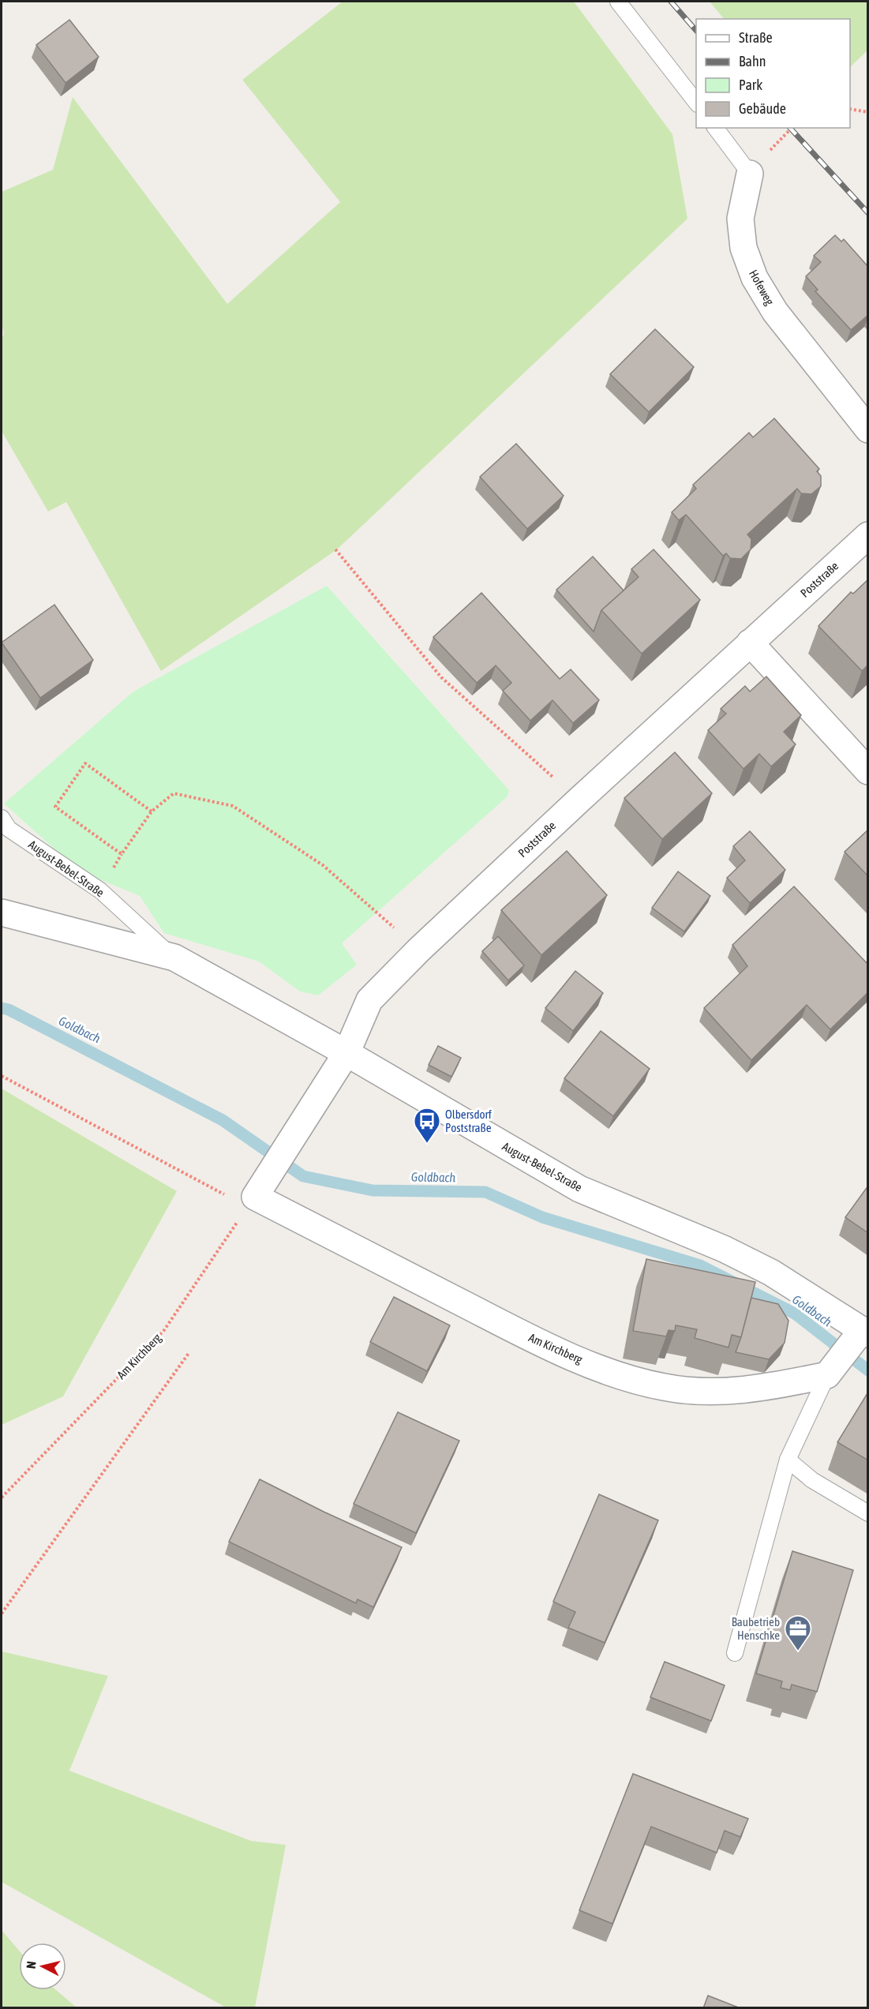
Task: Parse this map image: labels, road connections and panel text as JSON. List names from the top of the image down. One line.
{"streets":{"street":["Hofeweg","Poststraße","August-Bebel-Straße","Am Kirchberg"]},"crossings":[["Poststraße","August-Bebel-Straße"]],"water":["Goldbach"],"places":{"bus stop":["Olbersdorf Poststraße"],"office":["Baubetrieb Henschke"]},"legend":["Straße","Bahn","Park","Gebäude"],"north":"left"}
